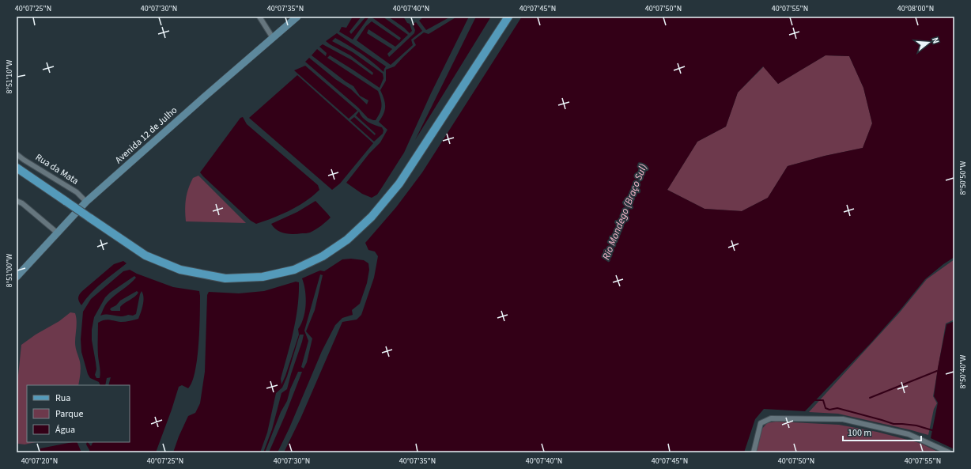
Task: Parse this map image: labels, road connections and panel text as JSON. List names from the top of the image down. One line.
{"streets":{"main road":["Avenida 12 de Julho"],"street":["Rua da Mata"]},"crossings":[["Avenida 12 de Julho","Rua da Mata"]],"water":["Rio Mondego (Braço Sul)"],"legend":["Rua","Parque","Água"],"scale_bar":"100 m","north":"right","coordinates":["40°07'25\"N","40°07'30\"N","40°07'35\"N","40°07'40\"N","40°07'45\"N","40°07'50\"N","40°07'55\"N","40°08'00\"N","8°51'10\"W","8°50'50\"W","8°51'00\"W","8°50'40\"W","40°07'20\"N"]}
